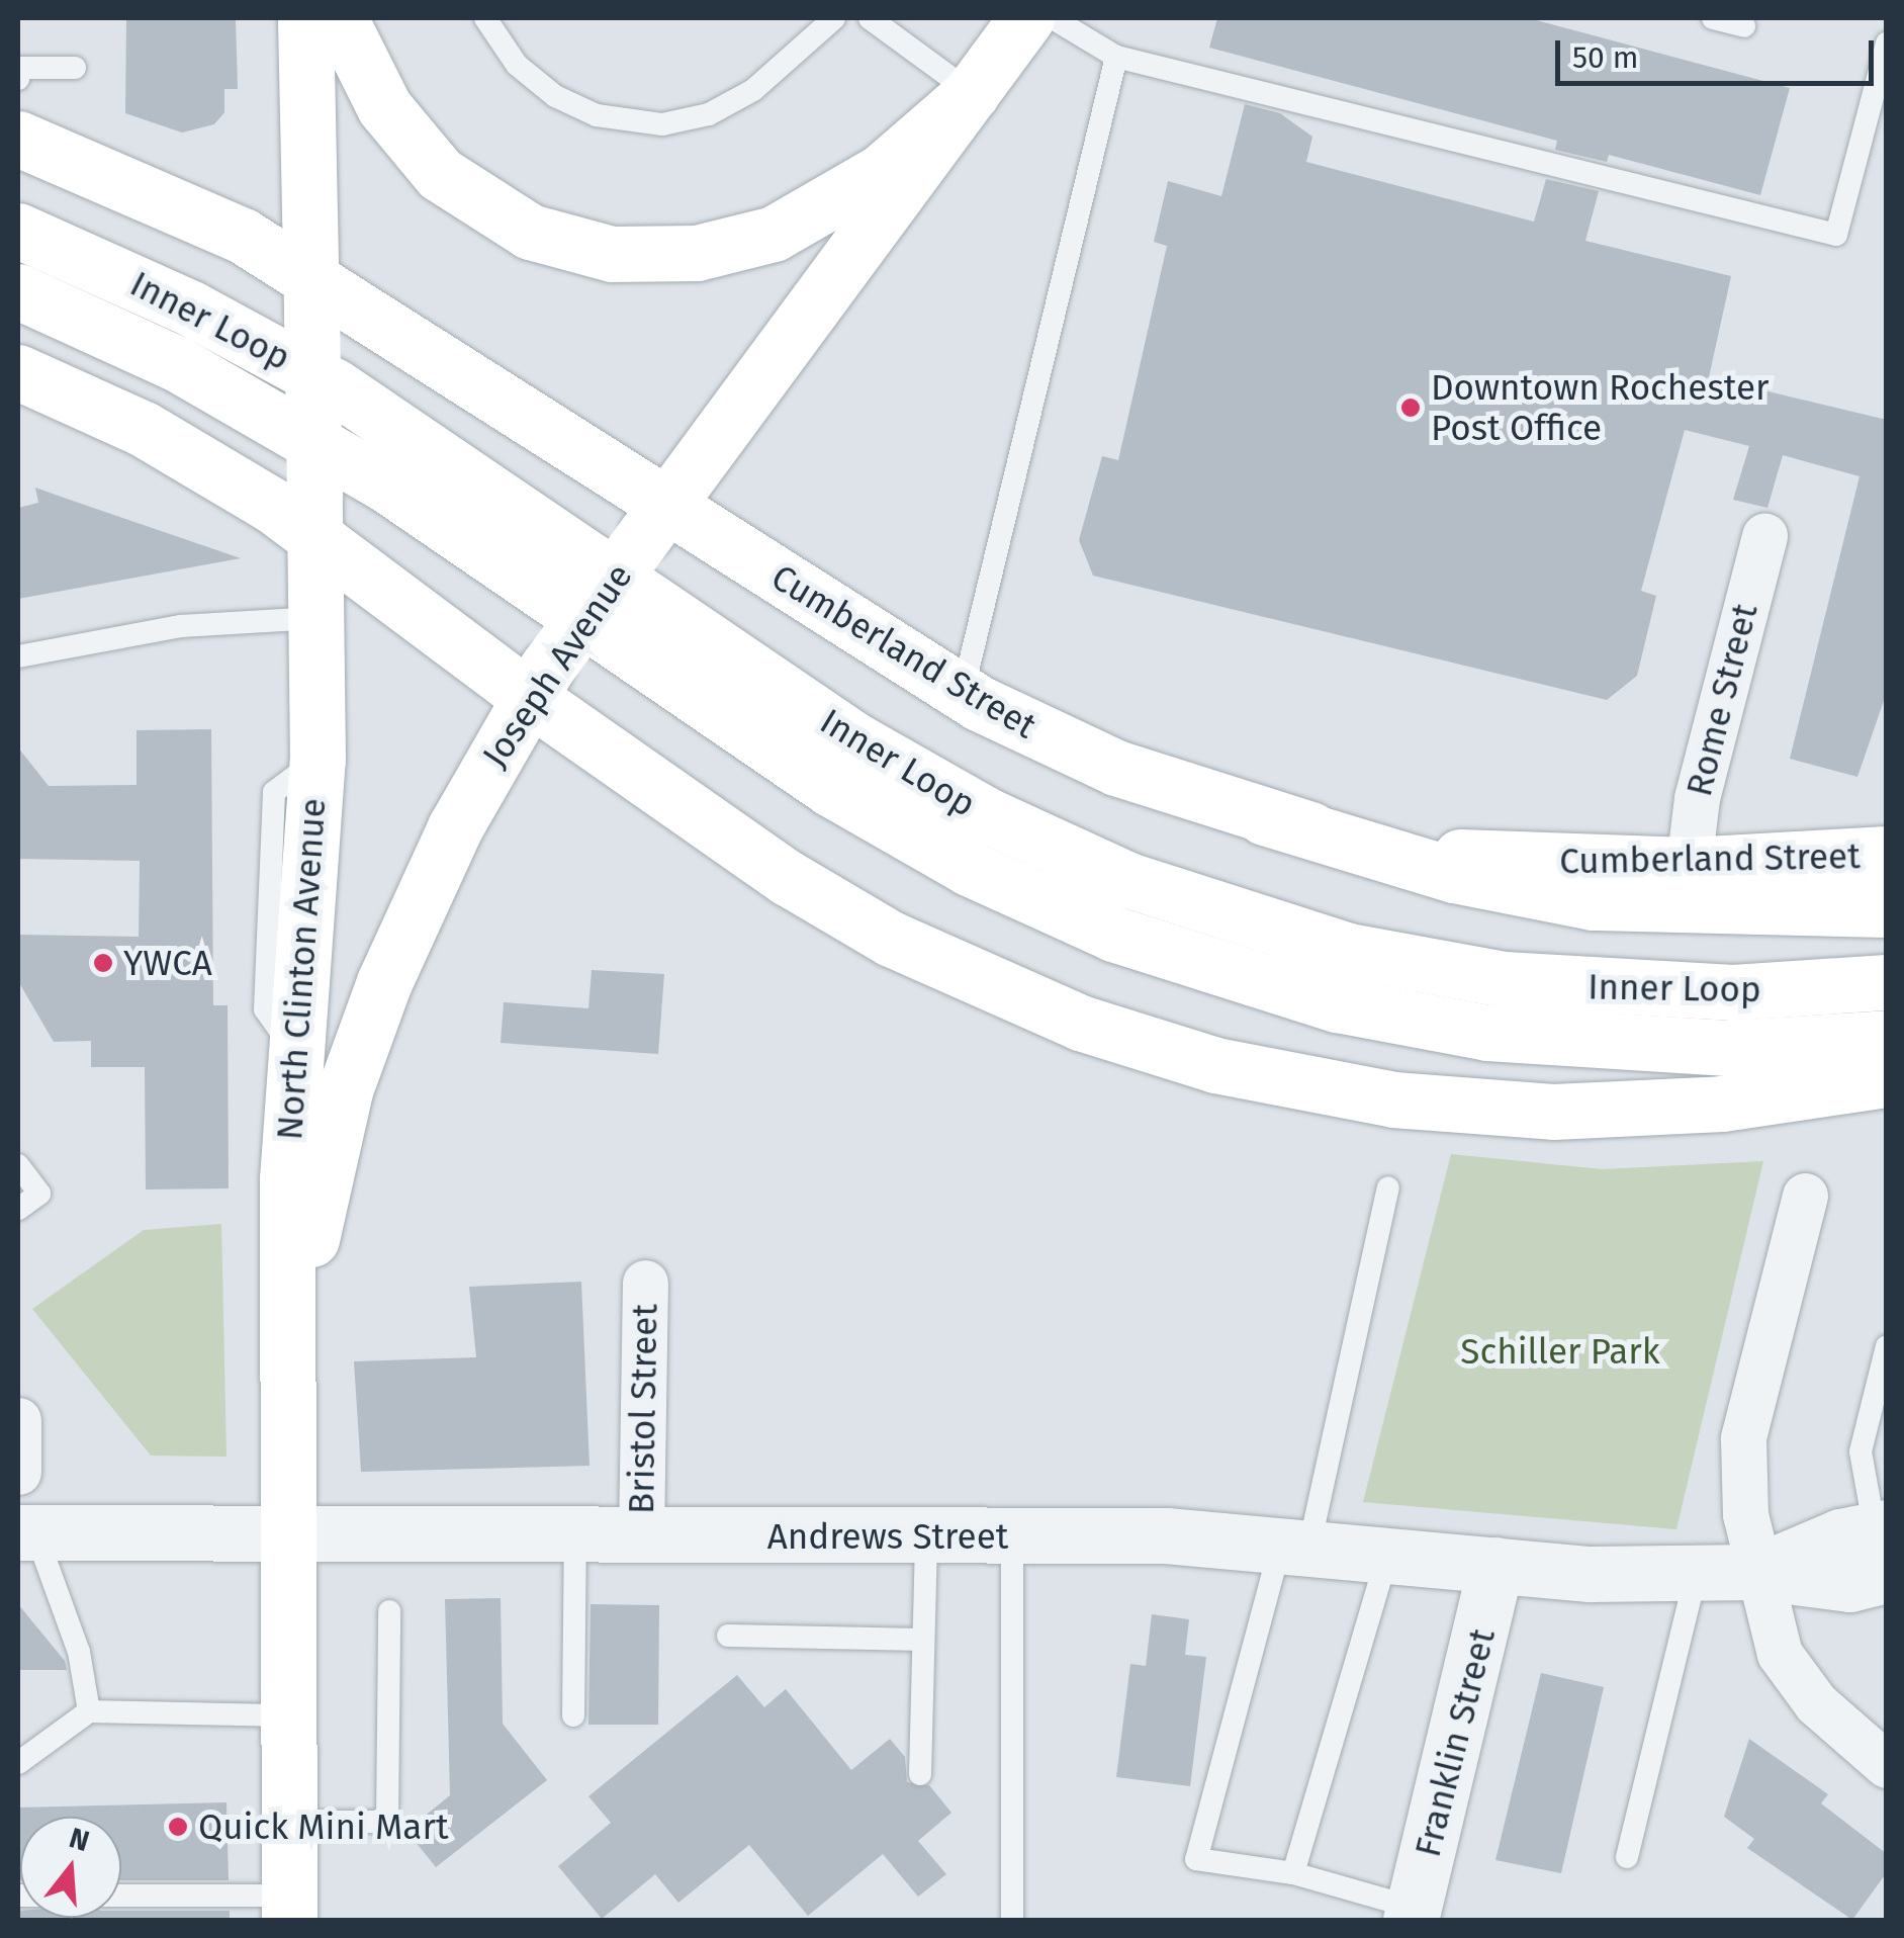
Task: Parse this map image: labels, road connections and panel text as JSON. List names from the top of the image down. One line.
{"streets":{"main road":["Inner Loop","Cumberland Street","Joseph Avenue","North Clinton Avenue"],"street":["Rome Street","Bristol Street","Andrews Street","Franklin Street"]},"crossings":[["Cumberland Street","Joseph Avenue"],["Cumberland Street","Rome Street"],["Cumberland Street","North Clinton Avenue"],["Joseph Avenue","North Clinton Avenue"],["North Clinton Avenue","Andrews Street"],["Bristol Street","Andrews Street"],["Andrews Street","Franklin Street"]],"parks":["Schiller Park"],"places":["Downtown Rochester Post Office","YWCA","Quick Mini Mart"],"scale_bar":"50 m","north":"top"}
